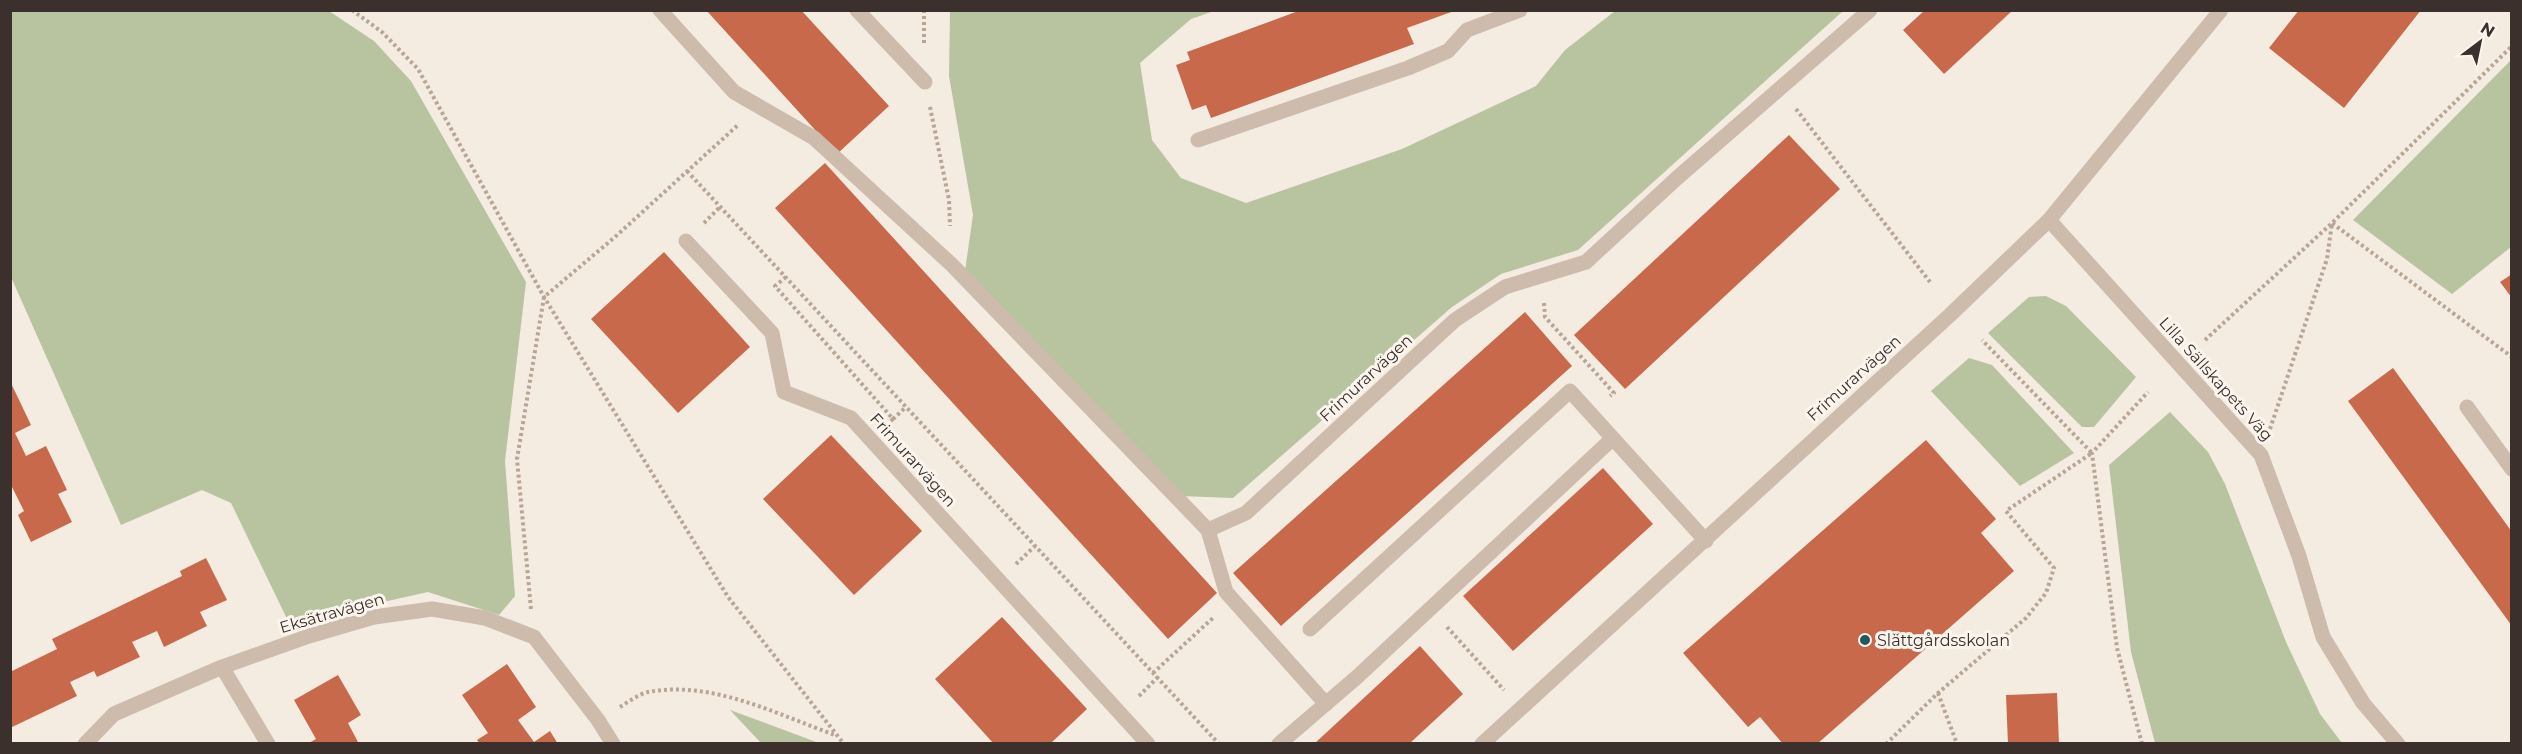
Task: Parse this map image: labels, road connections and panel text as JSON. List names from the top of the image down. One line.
{"streets":{"street":["Frimurarvägen","Lilla Sällskapets Väg","Eksätravägen"]},"crossings":[["Frimurarvägen","Lilla Sällskapets Väg"]],"places":["Slättgårdsskolan"],"north":"top right"}
